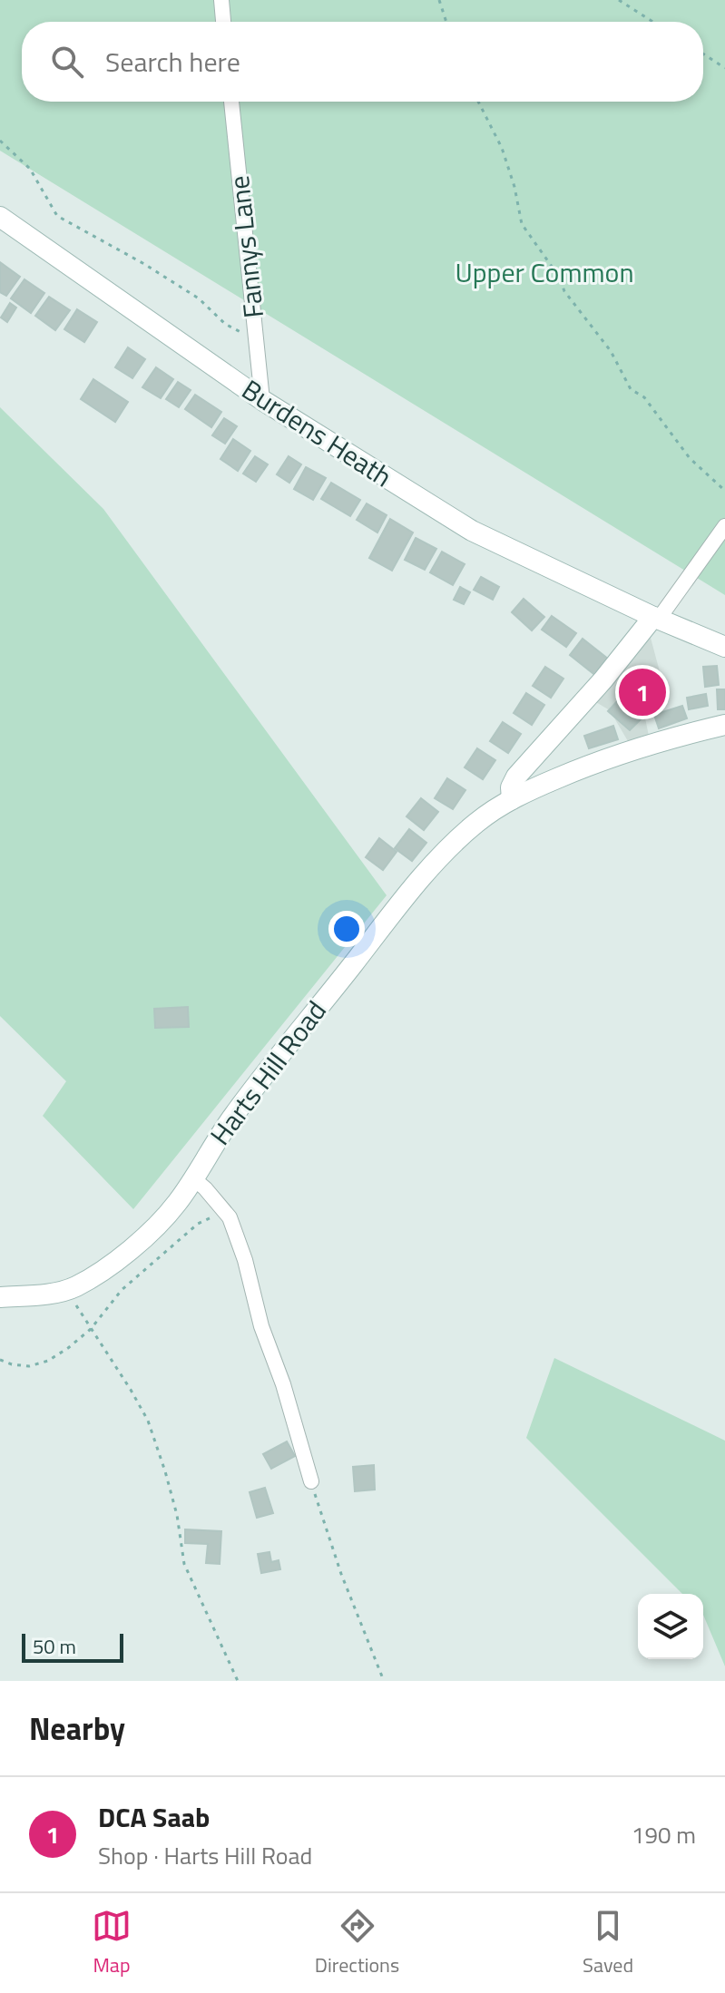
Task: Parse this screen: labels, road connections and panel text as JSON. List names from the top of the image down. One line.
{"streets":{"street":["Fannys Lane","Burdens Heath","Harts Hill Road"]},"crossings":[["Fannys Lane","Burdens Heath"]],"parks":["Upper Common"],"scale_bar":"50 m","page":{"search":"Search here","pins":"1","scale":"50 m","heading":"Nearby","list":[{"mark":"1","name":"DCA Saab","note":"Shop · Harts Hill Road","value":"190 m"}],"nav":["Map","Directions","Saved"]}}
